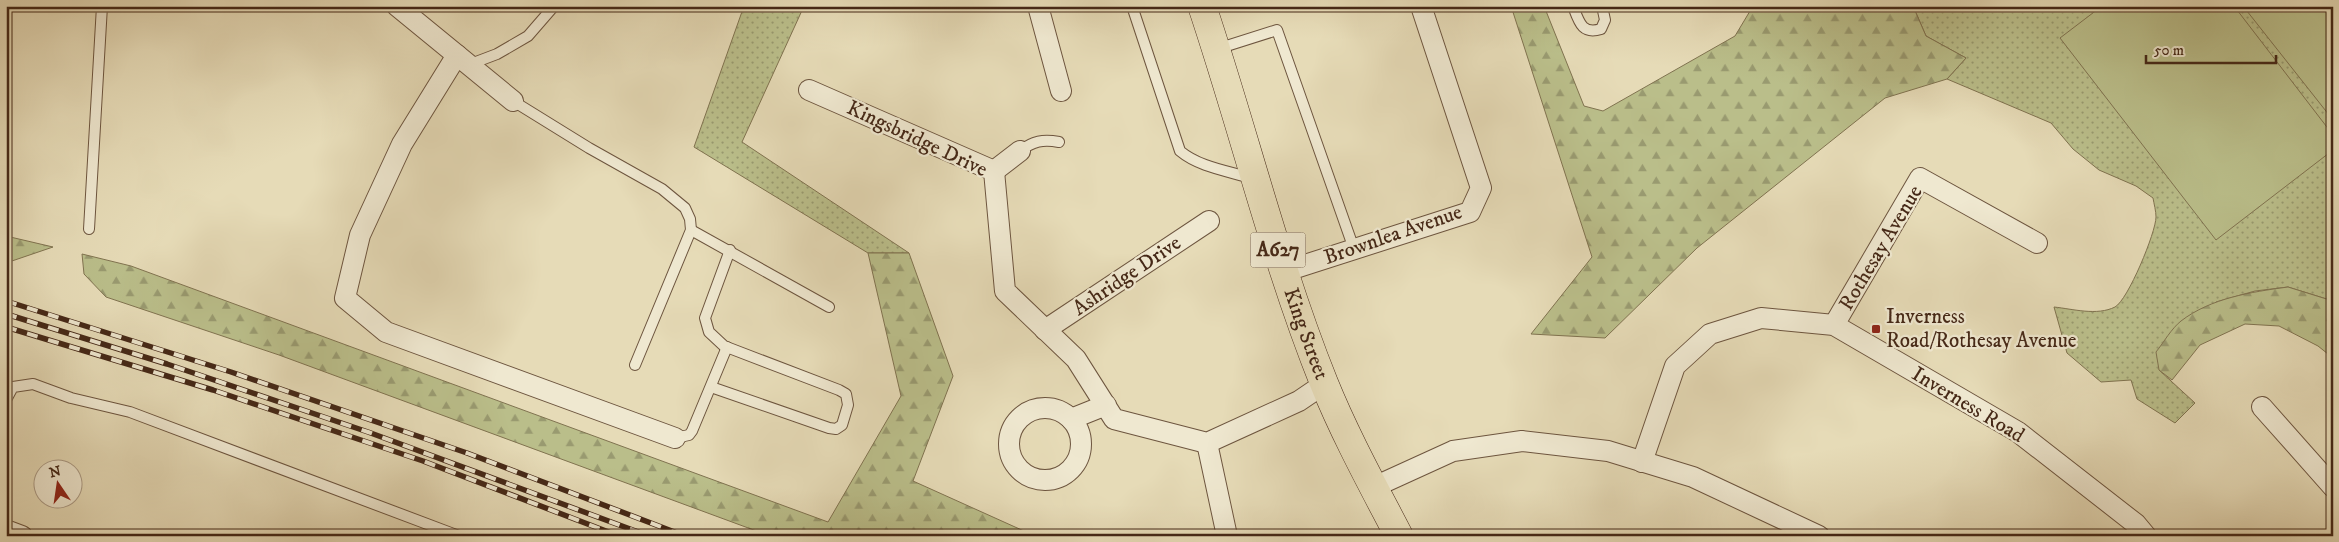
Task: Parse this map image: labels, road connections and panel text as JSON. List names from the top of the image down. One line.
{"streets":{"main road":["A627","King Street"],"street":["Kingsbridge Drive","Brownlea Avenue","Rothesay Avenue","Ashridge Drive","Inverness Road"]},"crossings":[["Kingsbridge Drive","Ashridge Drive"],["Brownlea Avenue","King Street"],["Rothesay Avenue","Inverness Road"]],"places":{"transit":["Inverness Road/Rothesay Avenue"]},"scale_bar":"50 m","north":"top"}
